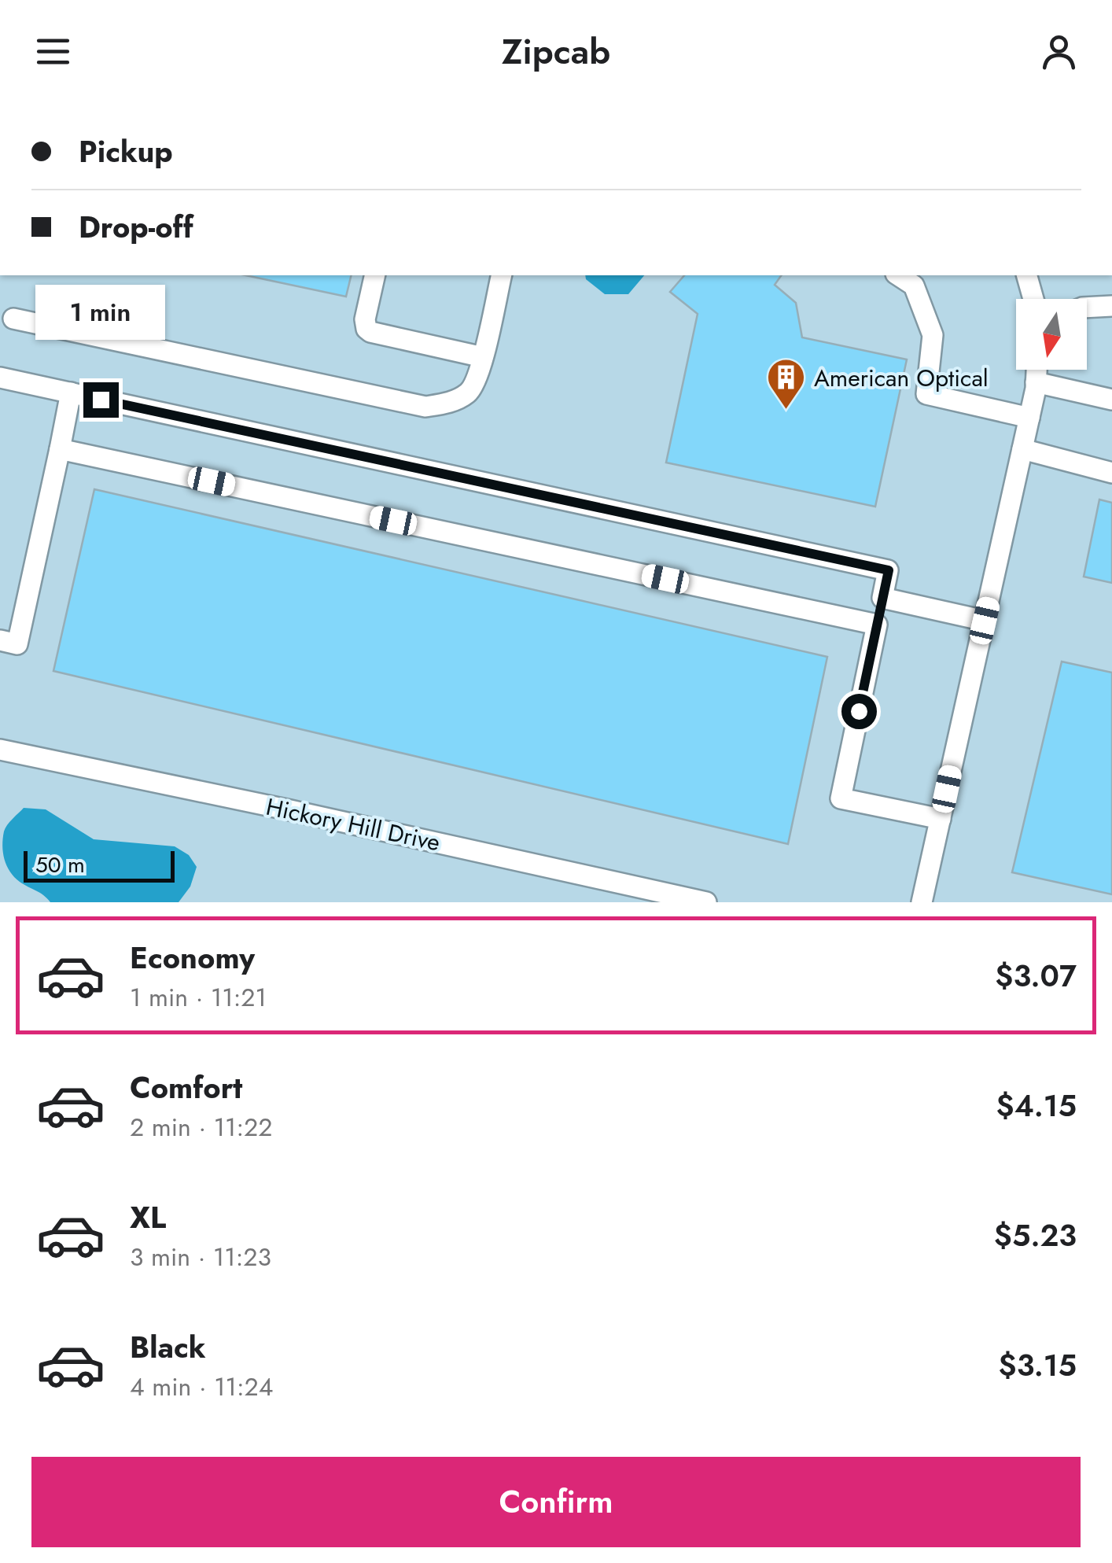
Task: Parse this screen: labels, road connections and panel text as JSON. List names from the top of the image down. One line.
{"streets":{"street":["Hickory Hill Drive"]},"places":{"building":["American Optical"]},"scale_bar":"50 m","north":"bottom","page":{"header":"Zipcab","banner":["Pickup","Drop-off"],"bubble":"1 min","scale":"50 m","list":[{"name":"Economy","note":"1 min · 11:21","value":"$3.07"},{"name":"Comfort","note":"2 min · 11:22","value":"$4.15"},{"name":"XL","note":"3 min · 11:23","value":"$5.23"},{"name":"Black","note":"4 min · 11:24","value":"$3.15"}],"buttons":"Confirm"}}
